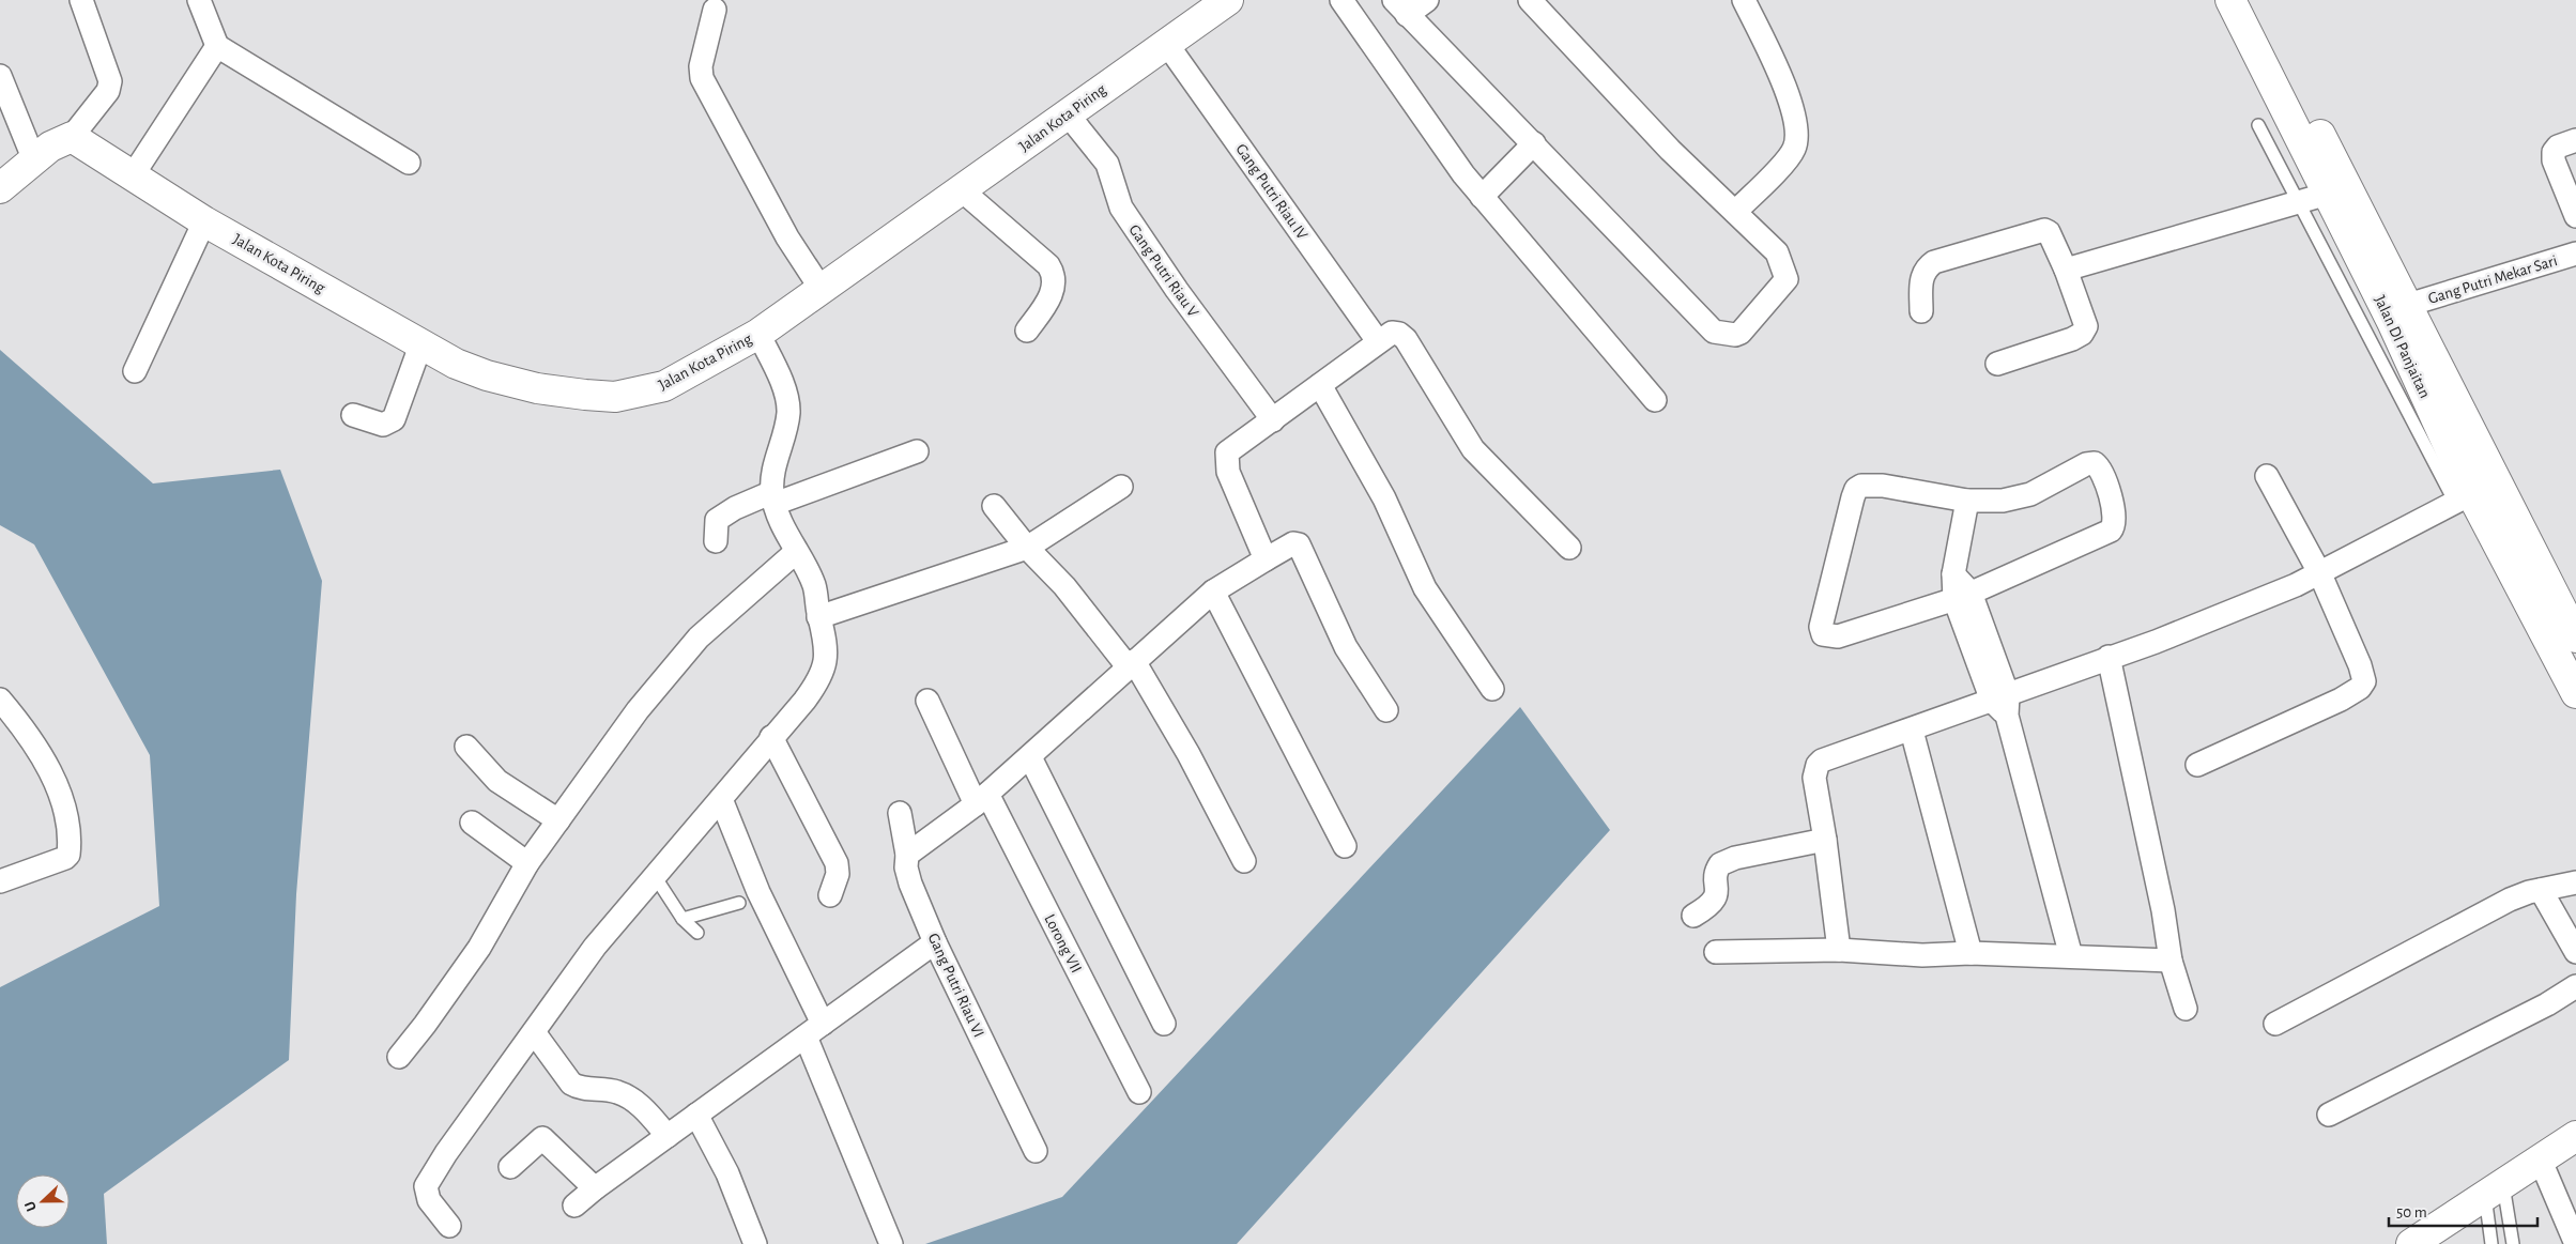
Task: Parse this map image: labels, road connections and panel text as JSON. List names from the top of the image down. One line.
{"streets":{"main road":["Jalan Kota Piring","Jalan DI Panjaitan"],"street":["Gang Putri Riau IV","Gang Putri Riau V","Gang Putri Mekar Sari","Lorong VII","Gang Putri Riau VI"]},"crossings":[["Jalan Kota Piring","Gang Putri Riau IV"],["Jalan Kota Piring","Gang Putri Riau V"],["Gang Putri Mekar Sari","Jalan DI Panjaitan"]],"scale_bar":"50 m","north":"left"}
